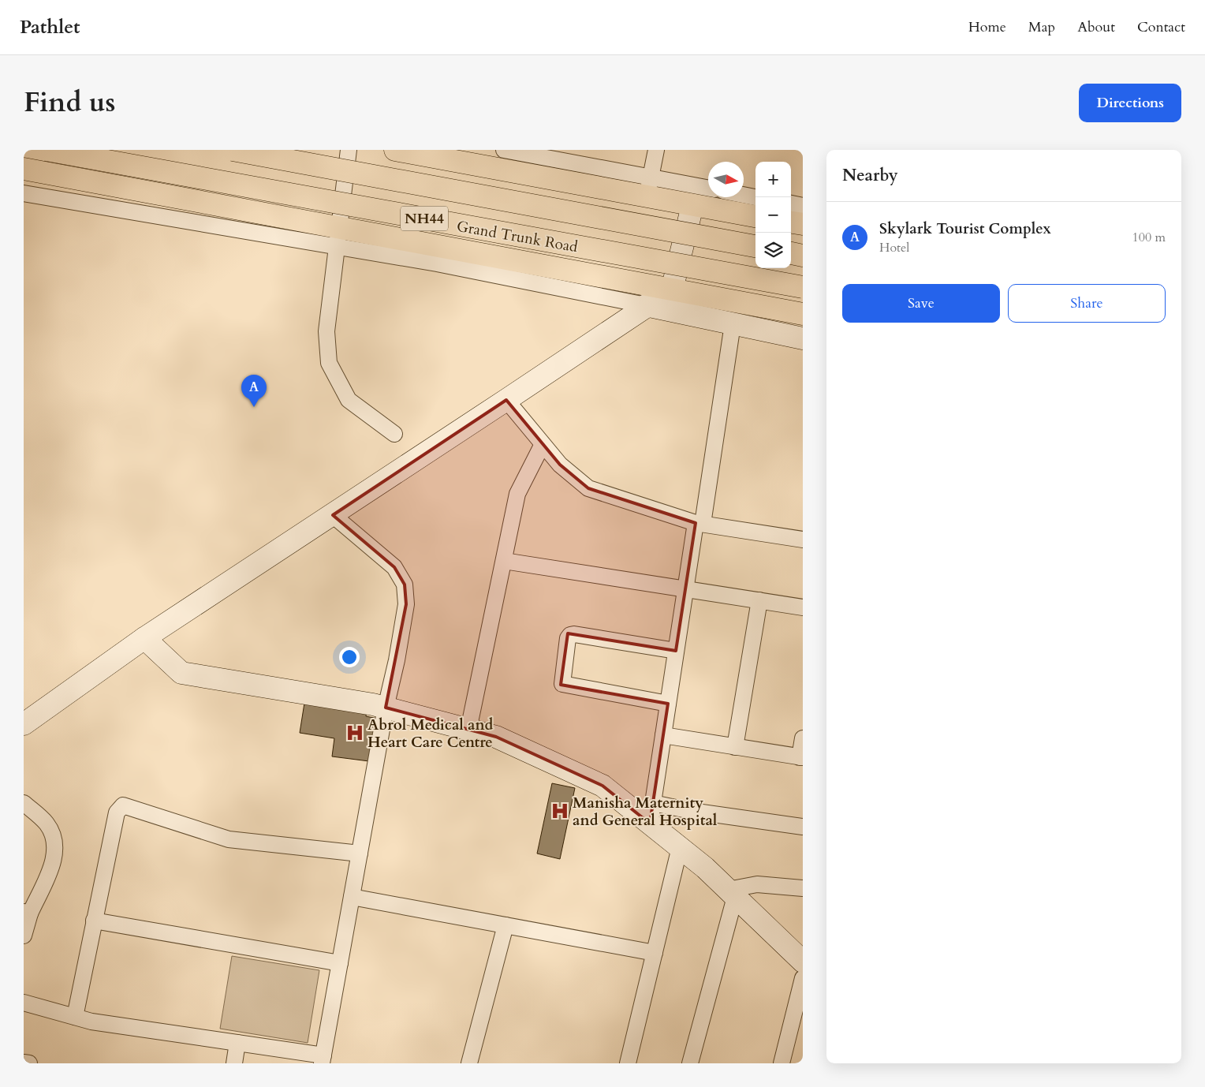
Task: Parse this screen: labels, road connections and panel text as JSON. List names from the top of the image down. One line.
{"streets":{"highway":["NH44","Grand Trunk Road"]},"places":{"hospital":["Abrol Medical and Heart Care Centre","Manisha Maternity and General Hospital"]},"north":"right","page":{"header":"Pathlet","nav":["Home","Map","About","Contact"],"title":"Find us","buttons":["Directions",["Save","Share"]],"heading":"Nearby","map_buttons":["+","−"],"list":[{"mark":"A","name":"Skylark Tourist Complex","note":"Hotel","value":"100 m"}],"pins":"A"}}
